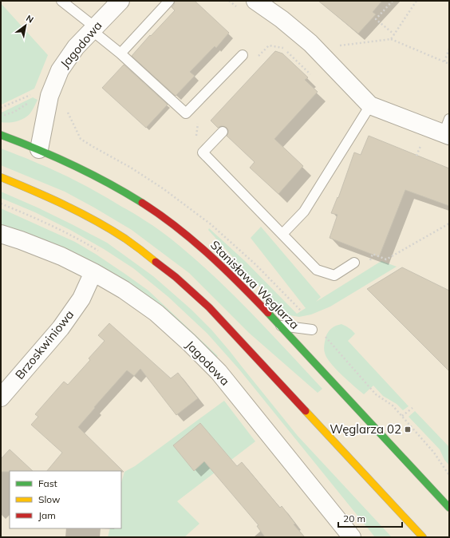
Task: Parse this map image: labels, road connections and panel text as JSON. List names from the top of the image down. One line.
{"streets":{"street":["Jagodowa","Stanisława Węglarza","Brzoskwiniowa"]},"crossings":[["Jagodowa","Stanisława Węglarza"],["Jagodowa","Brzoskwiniowa"]],"places":{"transit":["Węglarza 02"]},"legend":["Fast","Slow","Jam"],"scale_bar":"20 m","north":"top right"}
